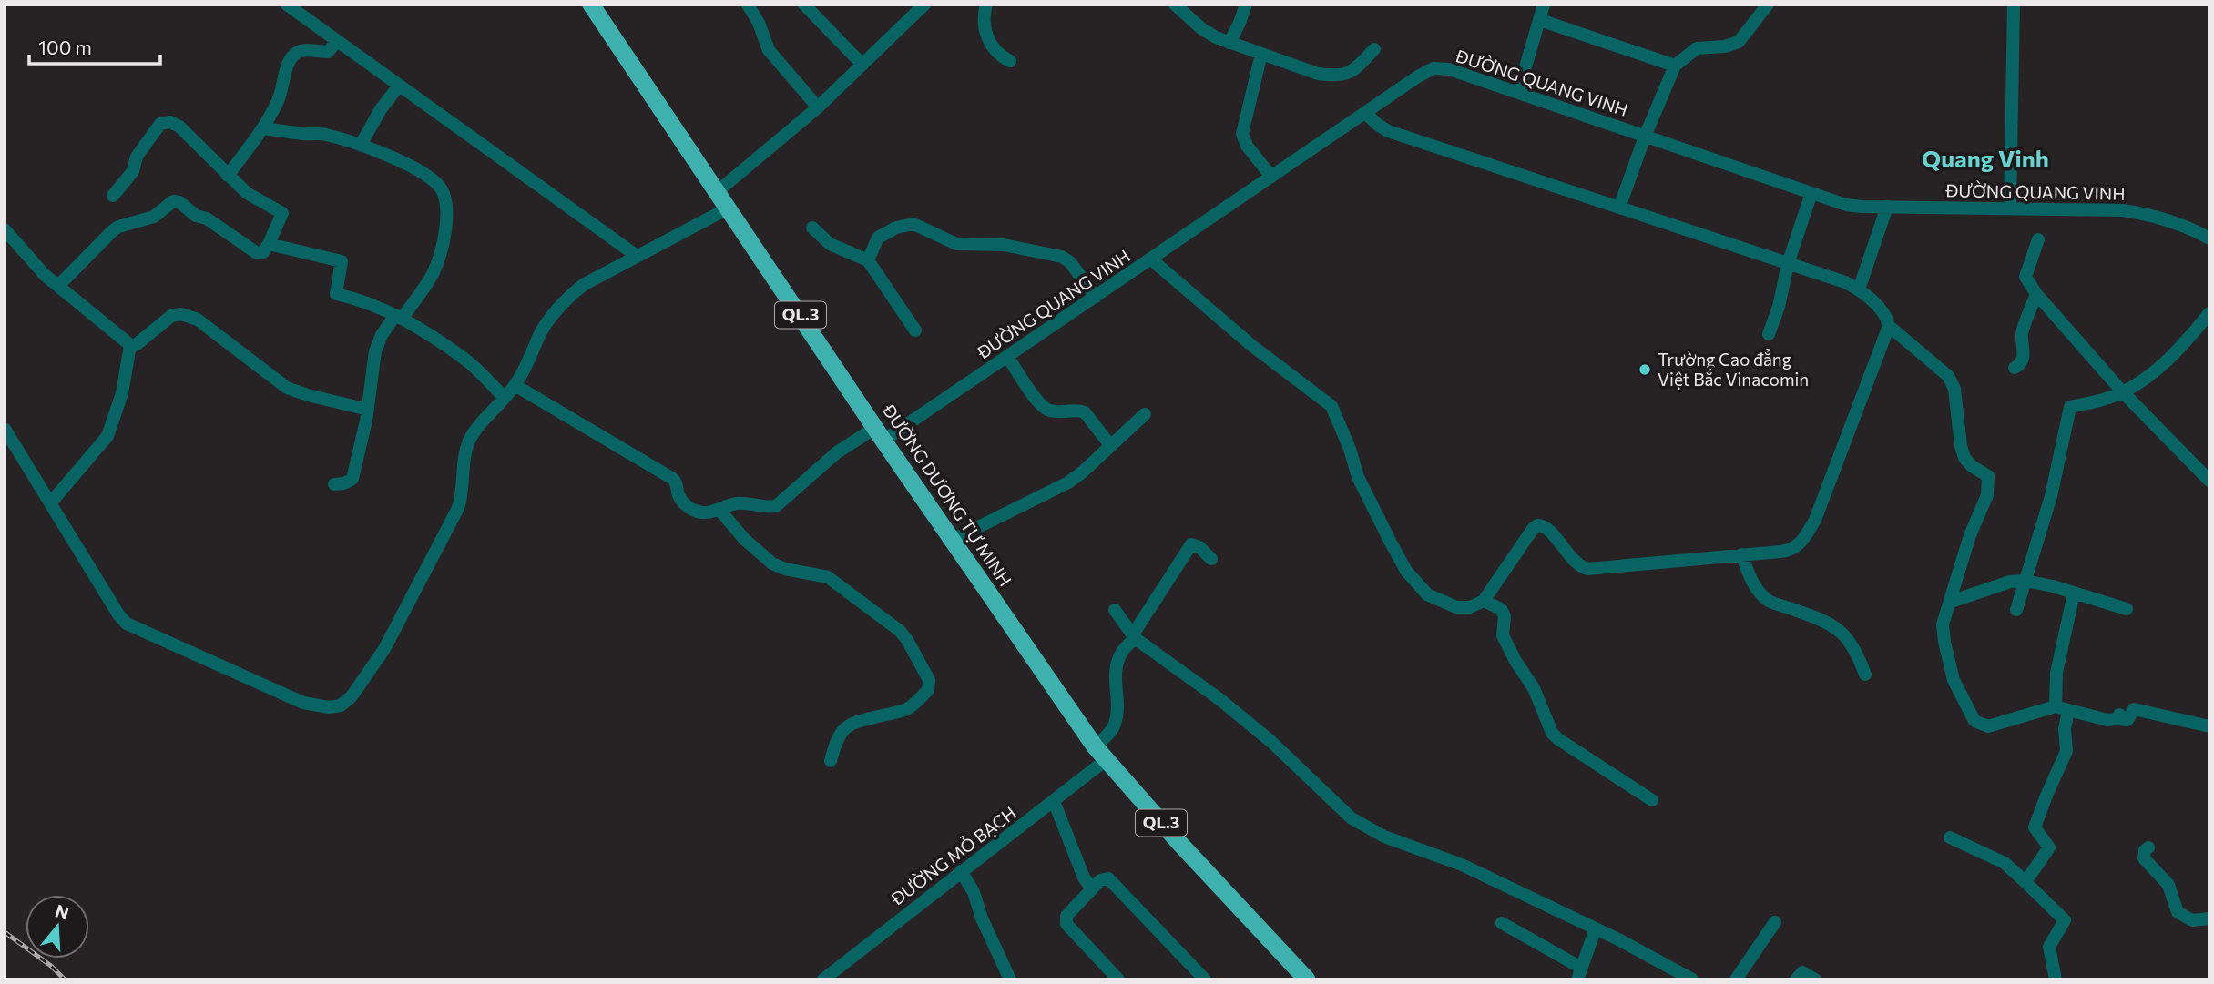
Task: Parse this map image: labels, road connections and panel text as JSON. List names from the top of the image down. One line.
{"streets":{"highway":["QL.3","ĐƯỜNG DƯƠNG TỰ MINH"],"street":["ĐƯỜNG QUANG VINH","ĐƯỜNG MỎ BẠCH"]},"crossings":[["ĐƯỜNG QUANG VINH","ĐƯỜNG DƯƠNG TỰ MINH"],["ĐƯỜNG DƯƠNG TỰ MINH","ĐƯỜNG MỎ BẠCH"]],"districts":["Quang Vinh"],"places":["Trường Cao đẳng Việt Bắc Vinacomin"],"scale_bar":"100 m","north":"top"}
